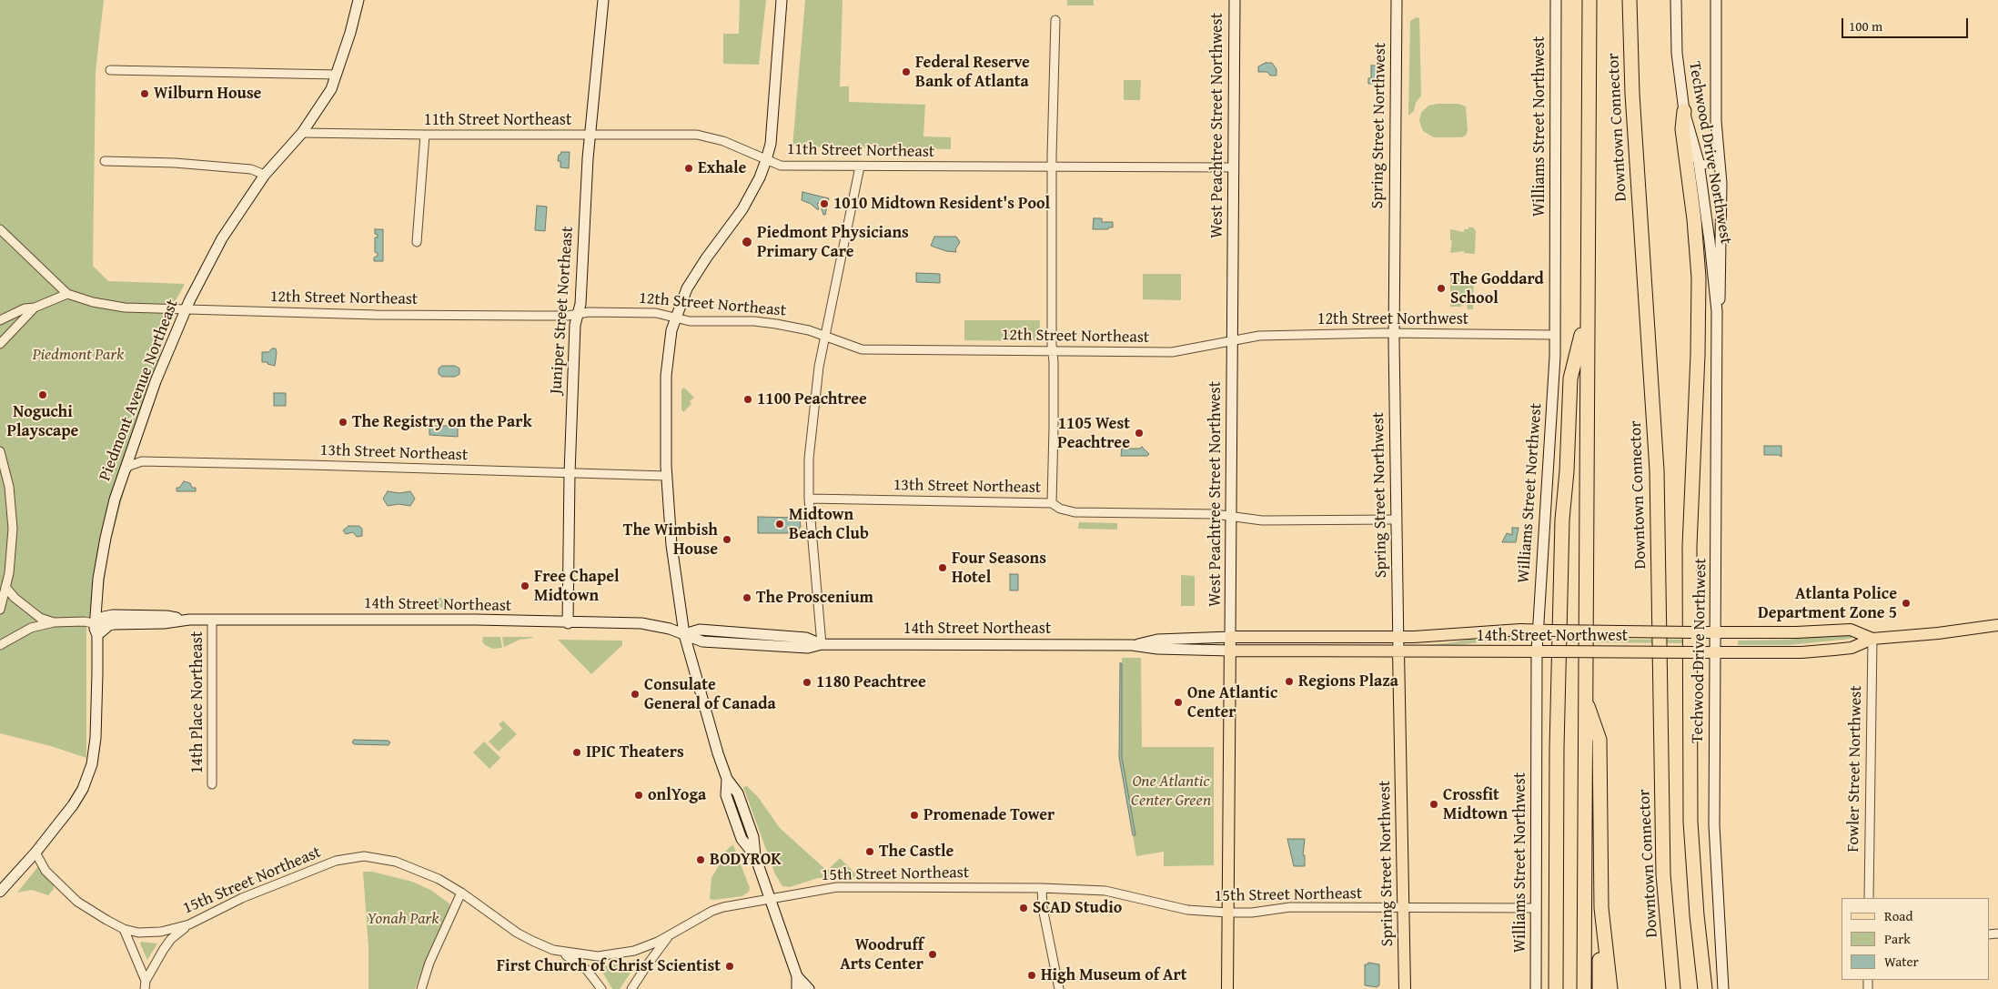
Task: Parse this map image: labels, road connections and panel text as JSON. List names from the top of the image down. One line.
{"streets":{"highway":["Downtown Connector"],"main road":["West Peachtree Street Northwest","Spring Street Northwest","Williams Street Northwest","Techwood Drive Northwest","Juniper Street Northeast","Piedmont Avenue Northeast","14th Street Northeast","14th Street Northwest"],"street":["11th Street Northeast","12th Street Northeast","12th Street Northwest","13th Street Northeast","14th Place Northeast","Fowler Street Northwest","15th Street Northeast"]},"crossings":[["11th Street Northeast","West Peachtree Street Northwest"],["11th Street Northeast","Juniper Street Northeast"],["11th Street Northeast","Piedmont Avenue Northeast"],["West Peachtree Street Northwest","12th Street Northeast"],["West Peachtree Street Northwest","12th Street Northwest"],["West Peachtree Street Northwest","13th Street Northeast"],["West Peachtree Street Northwest","14th Street Northeast"],["West Peachtree Street Northwest","14th Street Northwest"],["West Peachtree Street Northwest","15th Street Northeast"],["Spring Street Northwest","12th Street Northwest"],["Spring Street Northwest","13th Street Northeast"],["Spring Street Northwest","14th Street Northwest"],["Spring Street Northwest","15th Street Northeast"],["Williams Street Northwest","12th Street Northwest"],["Williams Street Northwest","14th Street Northwest"],["Williams Street Northwest","15th Street Northeast"],["Techwood Drive Northwest","14th Street Northwest"],["12th Street Northeast","Juniper Street Northeast"],["12th Street Northeast","12th Street Northwest"],["12th Street Northeast","Piedmont Avenue Northeast"],["Juniper Street Northeast","13th Street Northeast"],["Juniper Street Northeast","14th Street Northeast"],["Piedmont Avenue Northeast","13th Street Northeast"],["Piedmont Avenue Northeast","14th Street Northeast"],["Piedmont Avenue Northeast","15th Street Northeast"],["14th Street Northeast","14th Street Northwest"],["14th Street Northeast","14th Place Northeast"],["14th Street Northwest","Fowler Street Northwest"]],"parks":["Piedmont Park","One Atlantic Center Green","Yonah Park"],"places":["Federal Reserve Bank of Atlanta","Wilburn House","Exhale","1010 Midtown Resident's Pool","Piedmont Physicians Primary Care","The Goddard School","Noguchi Playscape","1100 Peachtree","The Registry on the Park","1105 West Peachtree","Midtown Beach Club","The Wimbish House","Four Seasons Hotel","Free Chapel Midtown","The Proscenium","Atlanta Police Department Zone 5","Regions Plaza","1180 Peachtree","Consulate General of Canada","One Atlantic Center","IPIC Theaters","onlYoga","Crossfit Midtown","Promenade Tower","The Castle","BODYROK","SCAD Studio","Woodruff Arts Center","First Church of Christ Scientist","High Museum of Art"],"legend":["Road","Park","Water"],"scale_bar":"100 m"}
